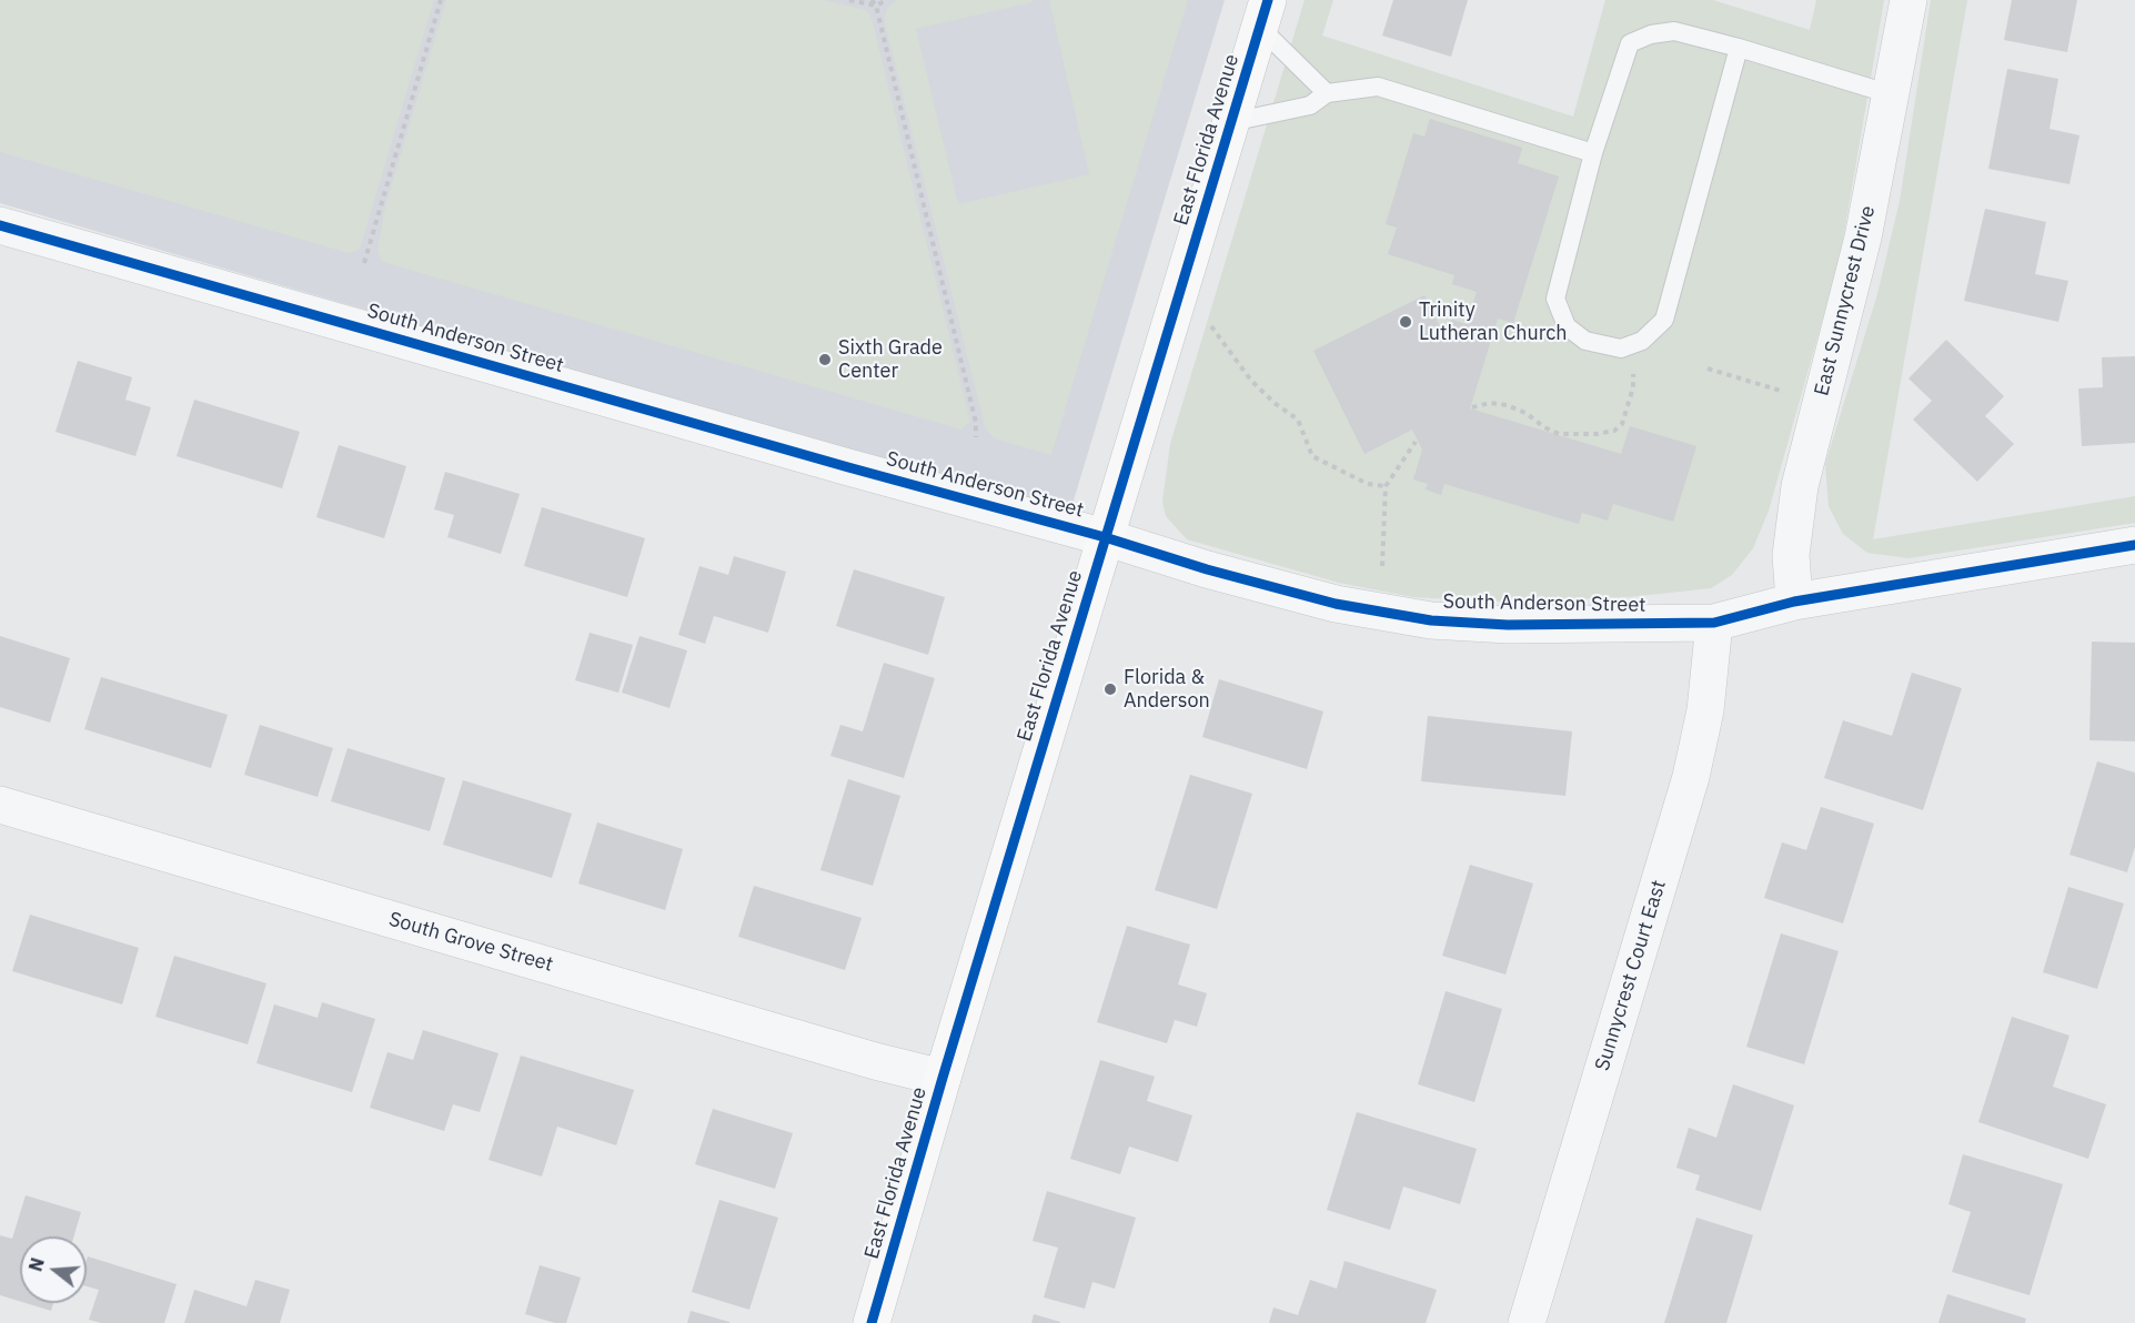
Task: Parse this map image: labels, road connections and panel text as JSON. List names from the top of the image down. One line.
{"streets":{"main road":["East Florida Avenue"],"street":["East Sunnycrest Drive","South Anderson Street","South Grove Street","Sunnycrest Court East"]},"crossings":[["East Florida Avenue","South Anderson Street"],["East Florida Avenue","South Grove Street"],["East Sunnycrest Drive","South Anderson Street"],["South Anderson Street","Sunnycrest Court East"]],"places":["Trinity Lutheran Church","Sixth Grade Center","Florida & Anderson"],"north":"left"}
